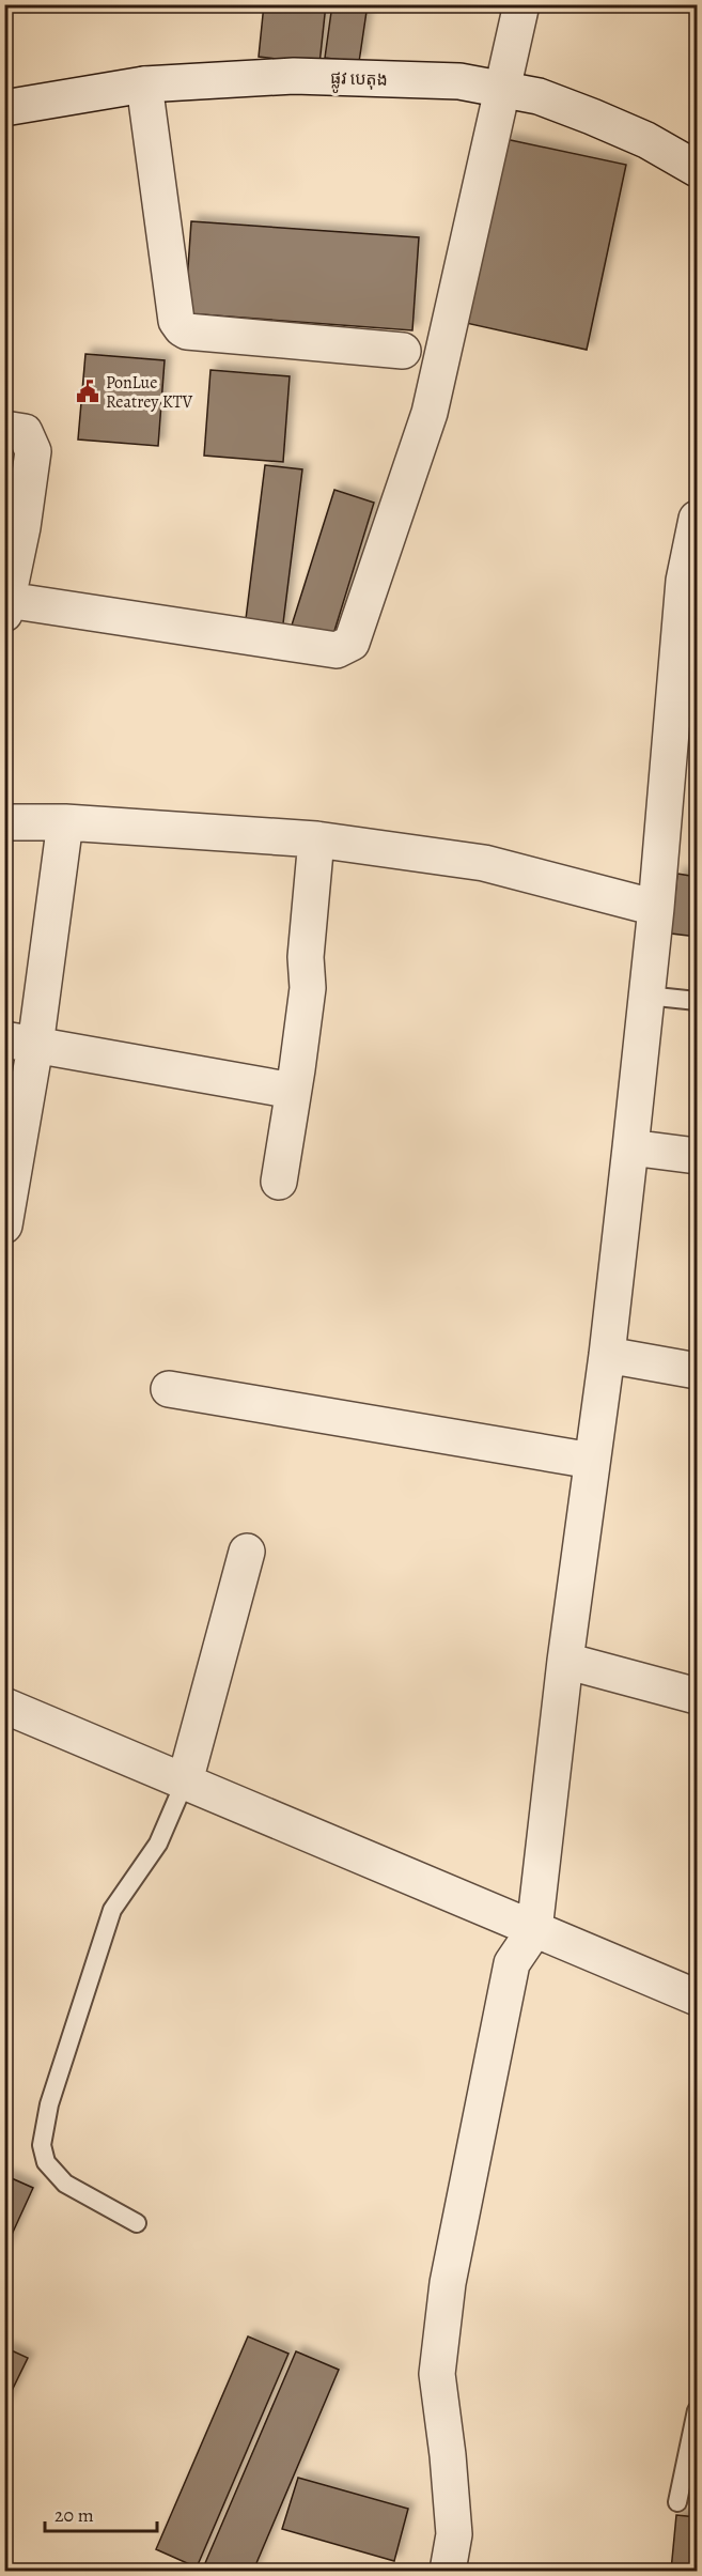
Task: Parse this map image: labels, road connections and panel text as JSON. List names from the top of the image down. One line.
{"streets":{"street":["ផ្លូវ បេតុង"]},"places":{"public building":["PonLue Reatrey KTV"]},"scale_bar":"20 m"}
